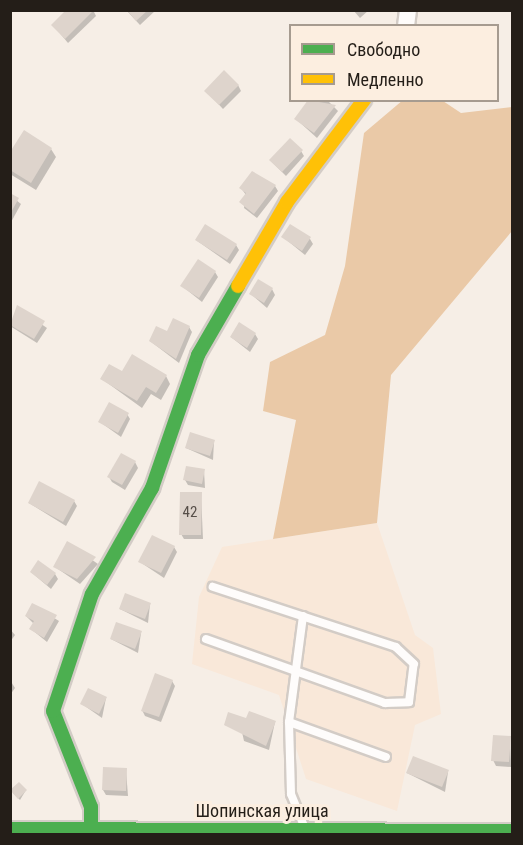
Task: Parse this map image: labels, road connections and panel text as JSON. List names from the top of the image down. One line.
{"streets":{"street":["Шопинская улица"]},"house_numbers":["42"],"legend":["Свободно","Медленно"]}
